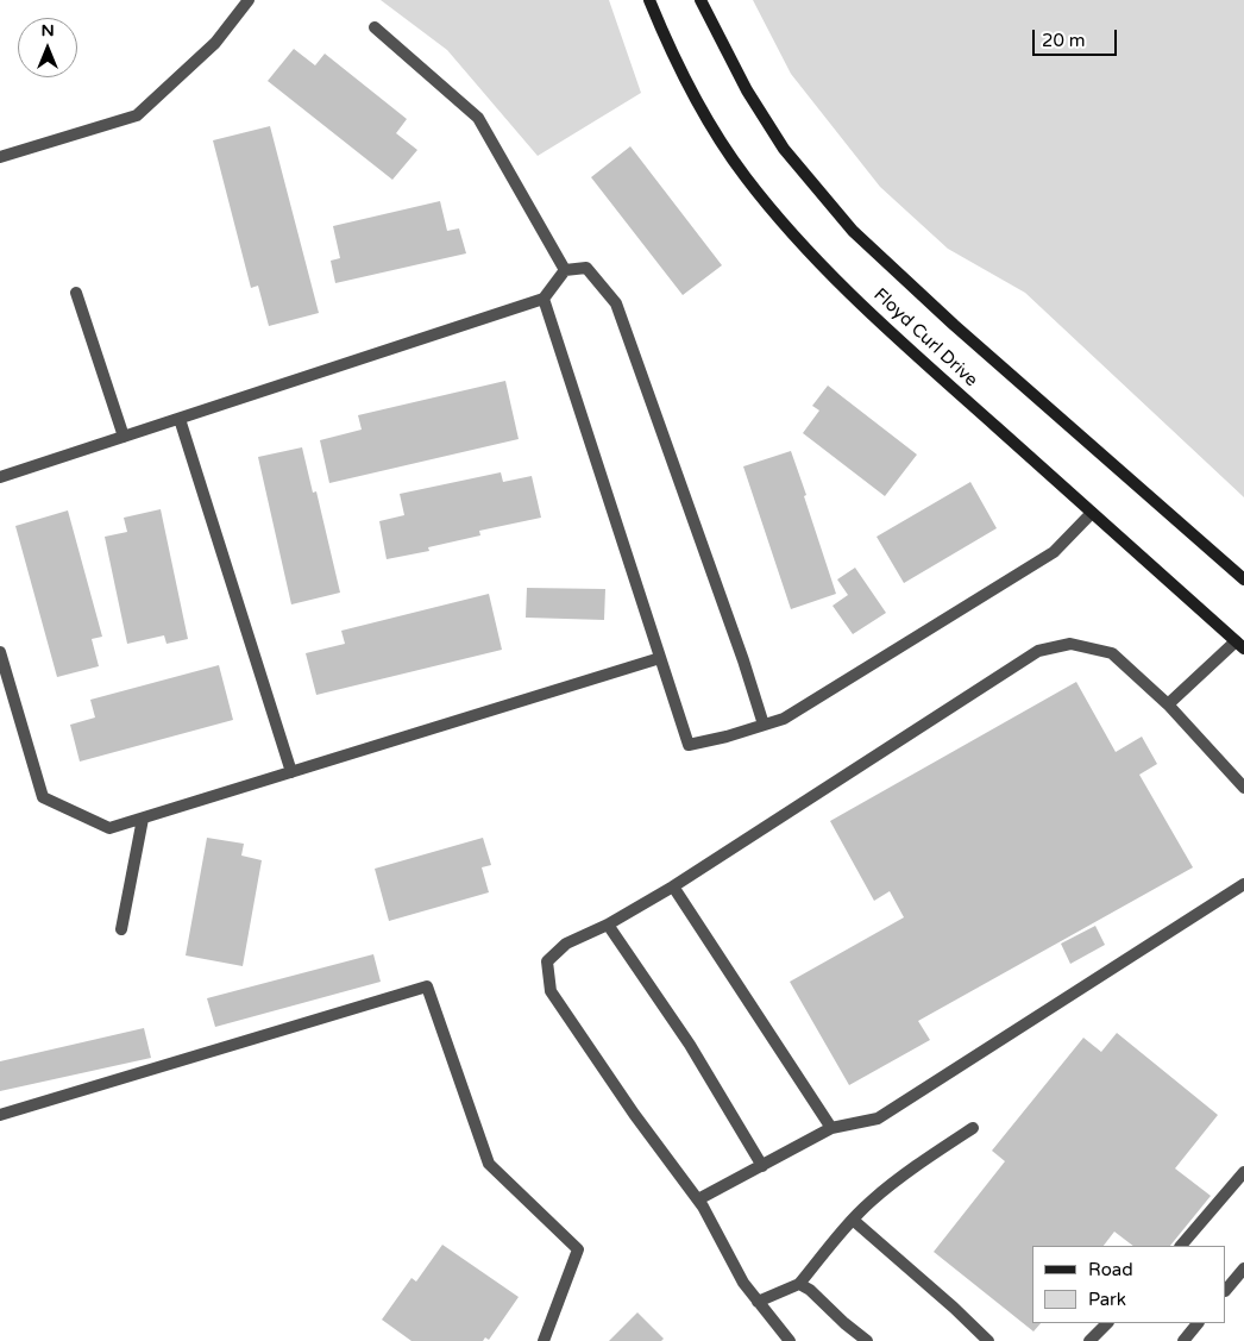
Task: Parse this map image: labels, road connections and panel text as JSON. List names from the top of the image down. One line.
{"streets":{"street":["Floyd Curl Drive"]},"legend":["Road","Park"],"scale_bar":"20 m","north":"top"}
